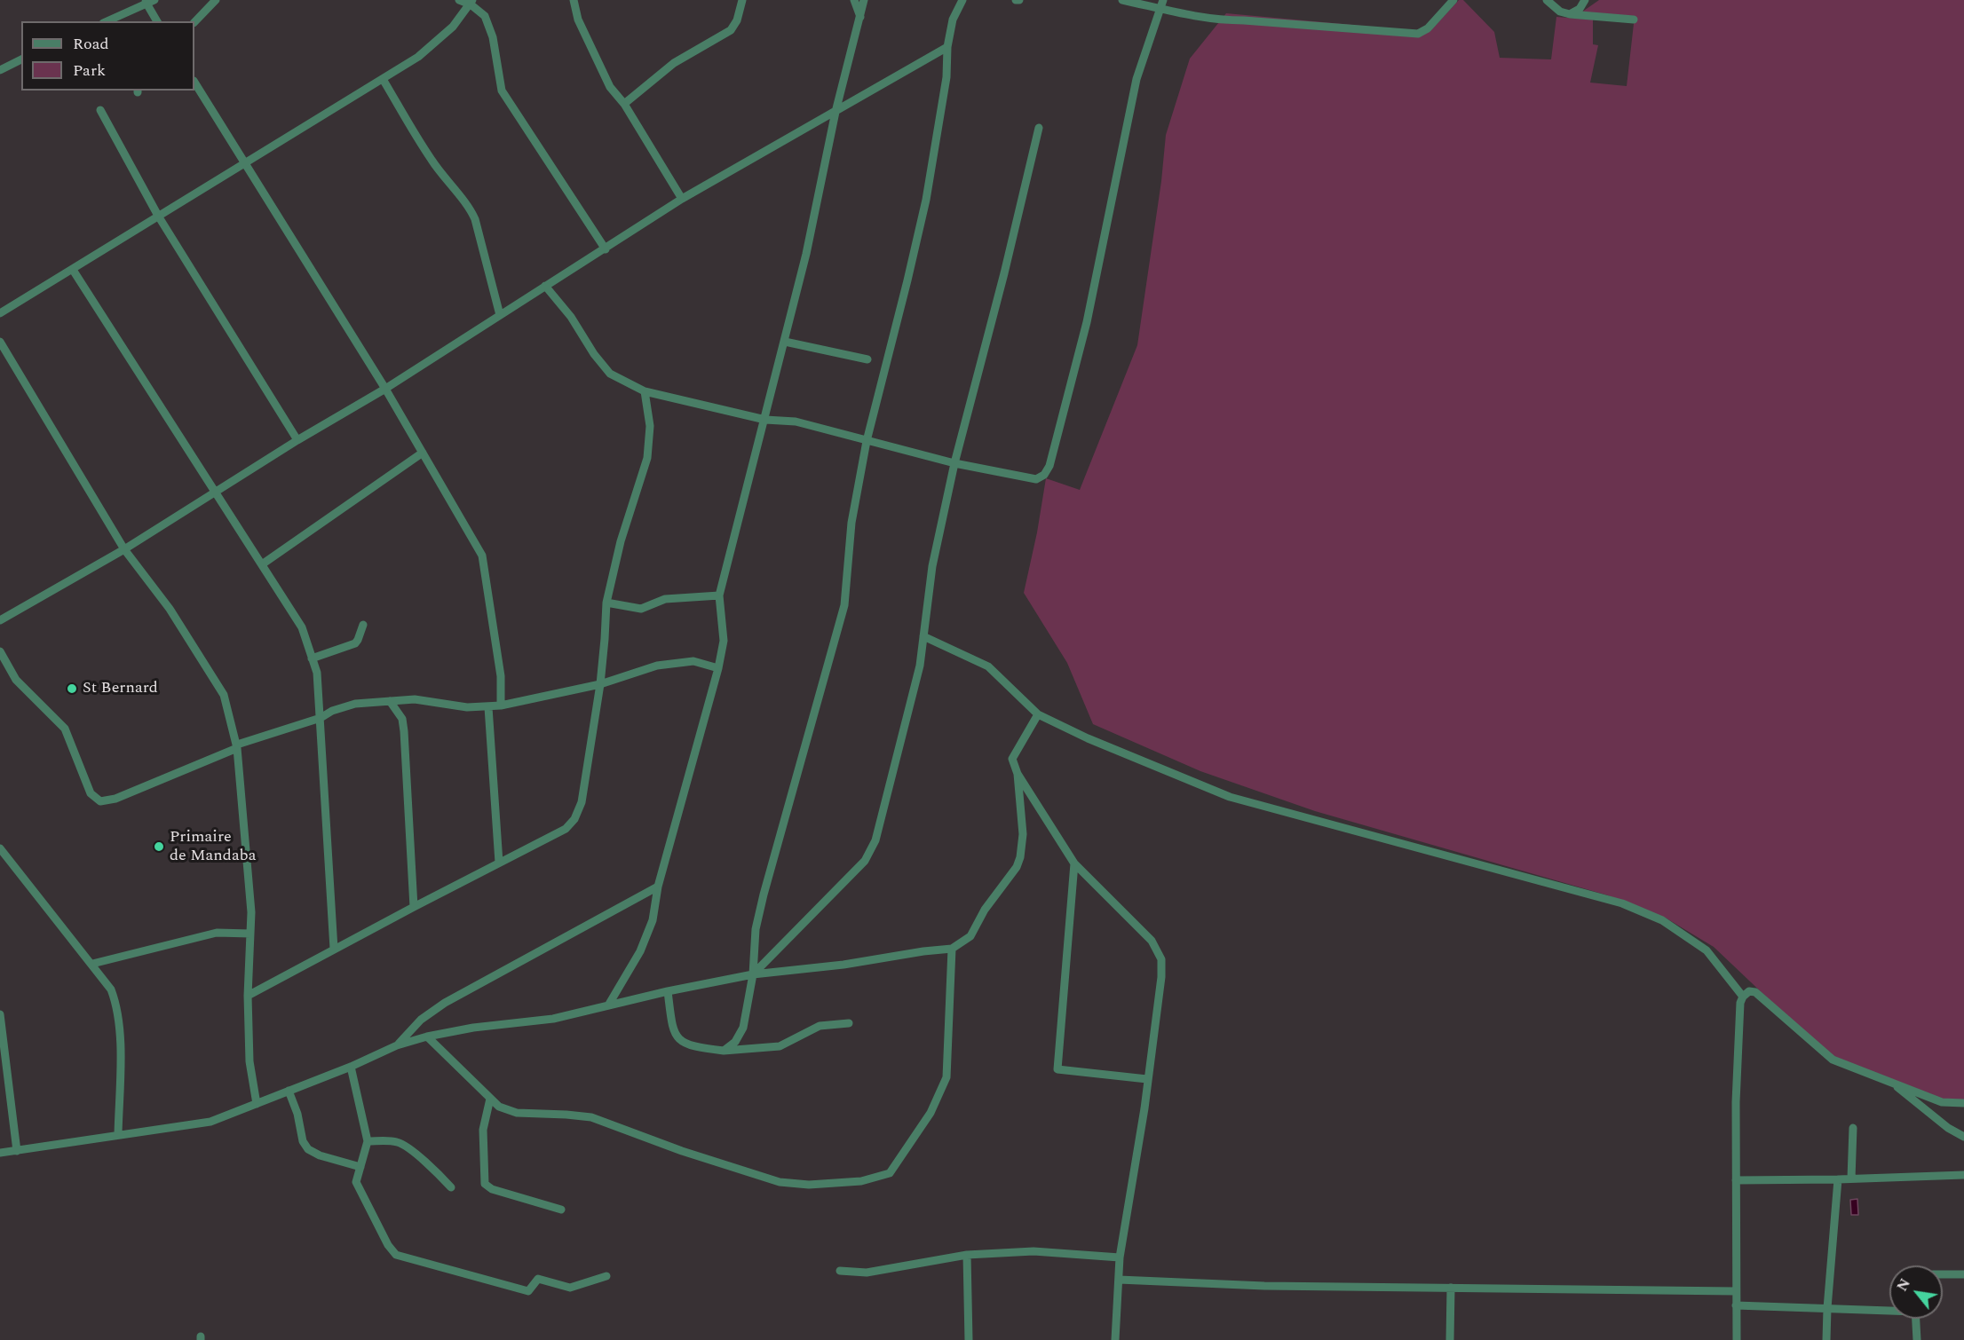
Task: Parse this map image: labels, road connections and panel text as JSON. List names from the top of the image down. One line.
{"places":["St Bernard","Primaire de Mandaba"],"legend":["Road","Park"],"north":"top left"}
